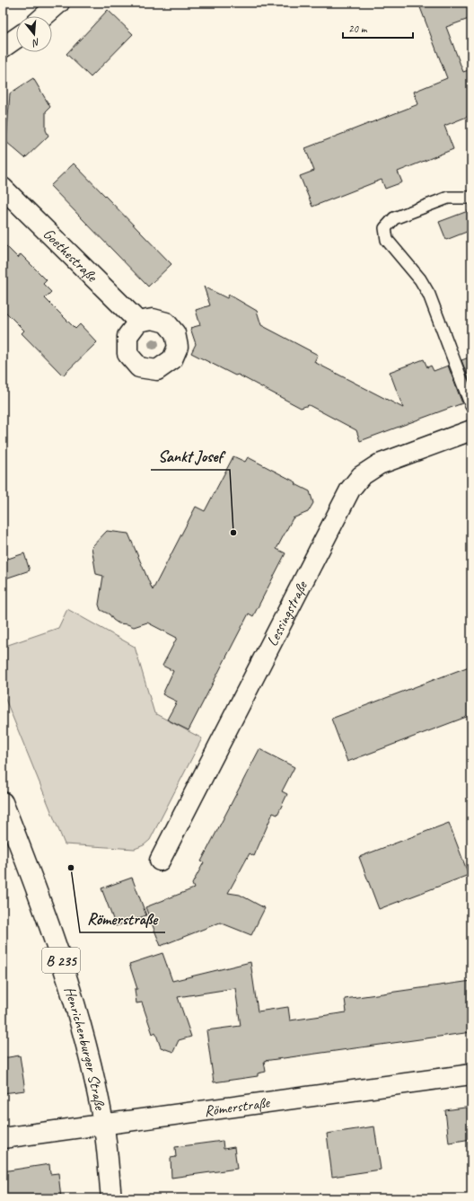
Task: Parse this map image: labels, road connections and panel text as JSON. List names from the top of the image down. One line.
{"streets":{"main road":["Goethestraße","Lessingstraße","B 235","Henrichenburger Straße","Römerstraße"]},"crossings":[["Henrichenburger Straße","Römerstraße"]],"places":["Sankt Josef","Römerstraße"],"scale_bar":"20 m","north":"bottom"}
